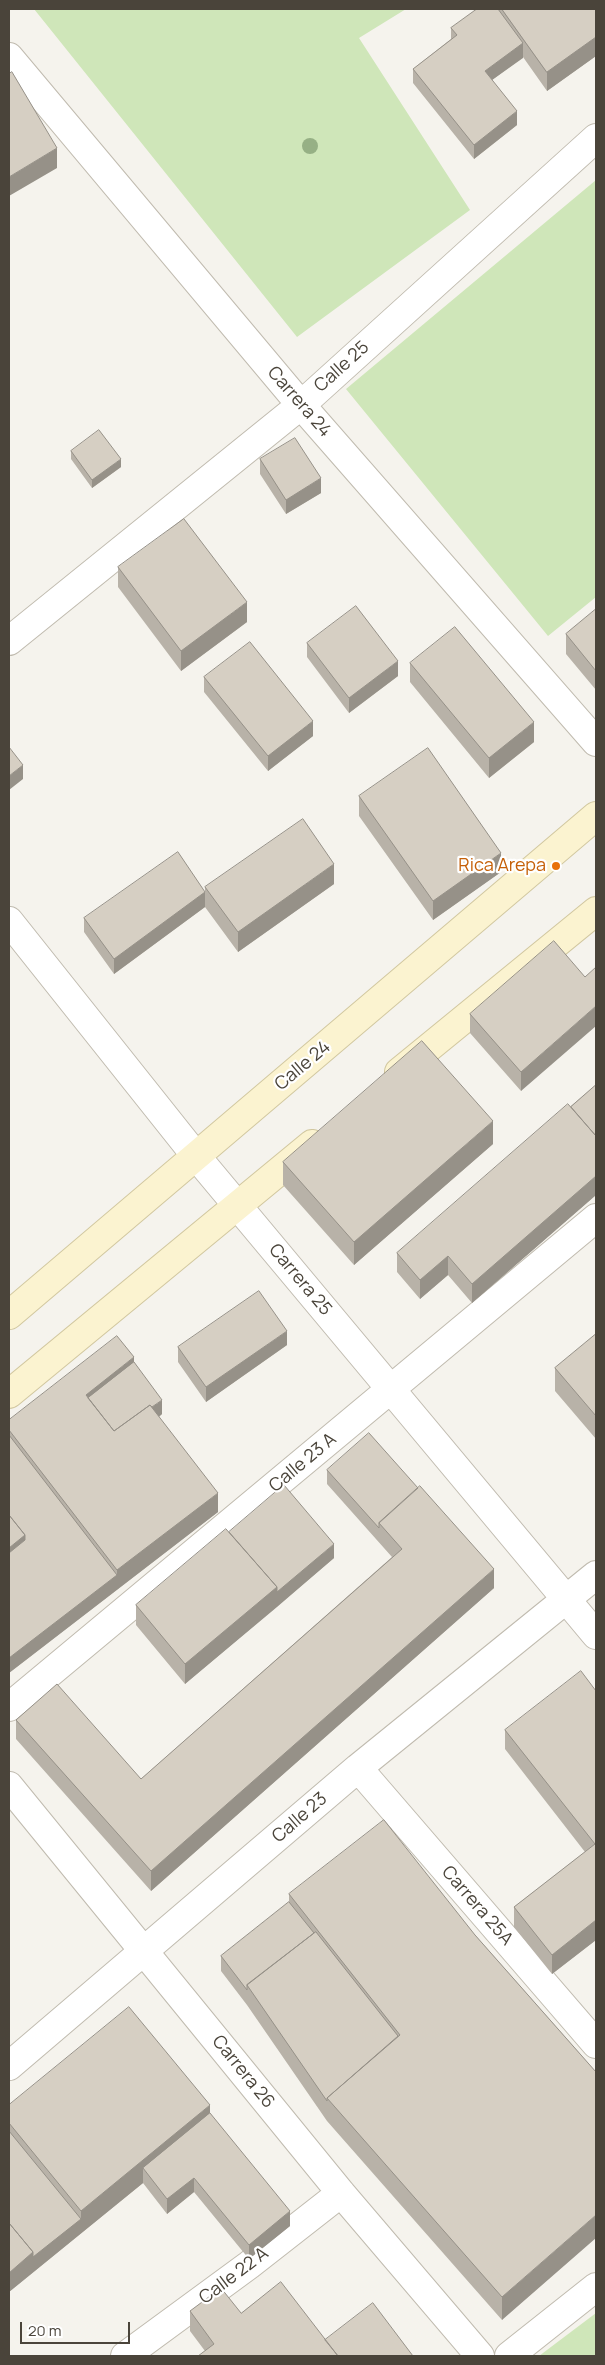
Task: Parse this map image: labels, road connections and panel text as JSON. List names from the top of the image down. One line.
{"streets":{"street":["Calle 25","Carrera 24","Calle 24","Carrera 25","Calle 23 A","Calle 23","Carrera 25A","Carrera 26","Calle 22 A"]},"crossings":[["Calle 25","Carrera 24"],["Calle 24","Carrera 25"],["Carrera 25","Calle 23 A"],["Carrera 25","Calle 23"],["Calle 23","Carrera 25A"],["Calle 23","Carrera 26"],["Carrera 26","Calle 22 A"]],"places":["Rica Arepa"],"scale_bar":"20 m"}
